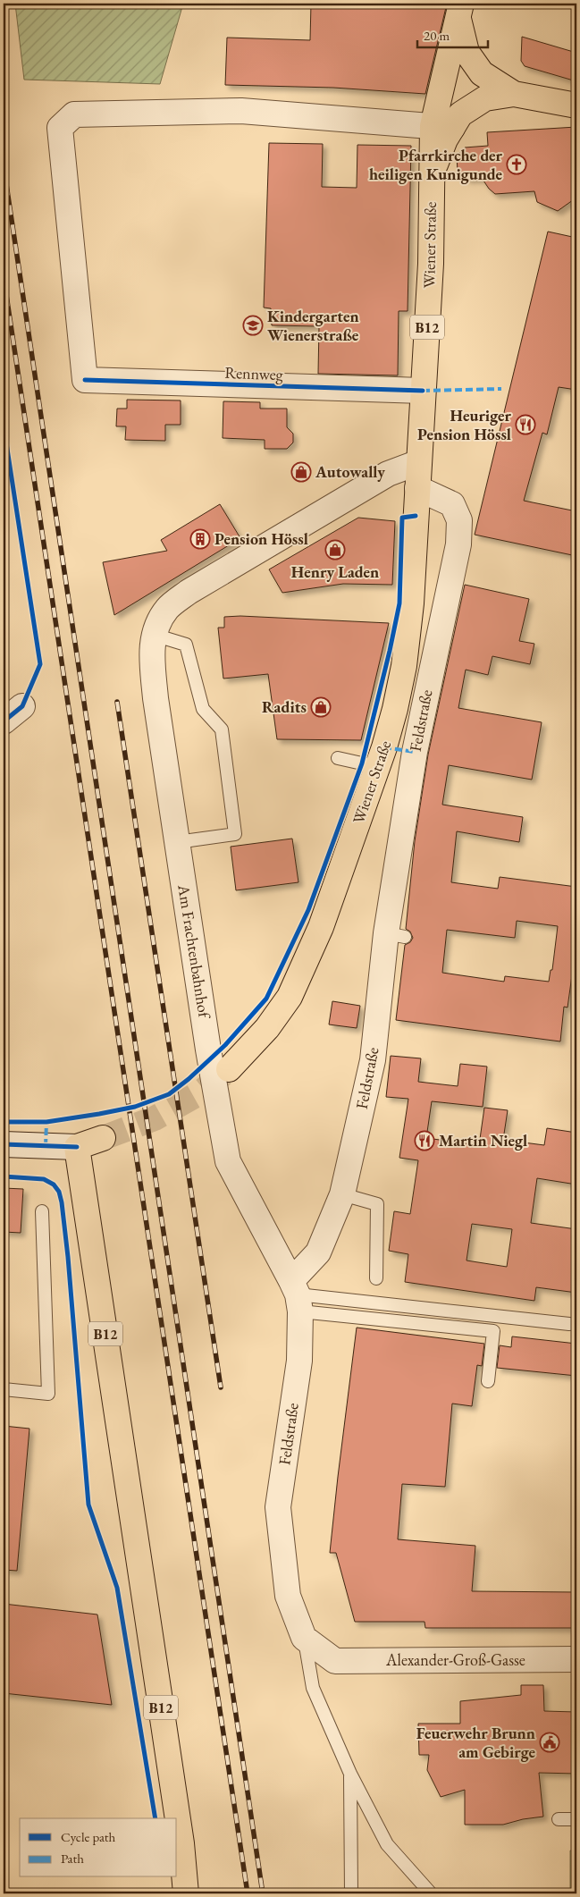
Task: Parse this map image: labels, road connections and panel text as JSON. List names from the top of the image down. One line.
{"streets":{"main road":["Wiener Straße","B12"],"street":["Rennweg","Feldstraße","Am Frachtenbahnhof","Alexander-Groß-Gasse"]},"crossings":[["Wiener Straße","B12"],["Wiener Straße","Rennweg"],["Wiener Straße","Feldstraße"],["Wiener Straße","Am Frachtenbahnhof"],["B12","Rennweg"],["Feldstraße","Am Frachtenbahnhof"],["Feldstraße","Alexander-Groß-Gasse"]],"places":{"church":["Pfarrkirche der heiligen Kunigunde"],"school or university":["Kindergarten Wienerstraße"],"restaurant":["Heuriger Pension Hössl","Martin Niegl"],"shop":["Autowally","Henry Laden","Radits"],"building":["Pension Hössl"],"public building":["Feuerwehr Brunn am Gebirge"]},"legend":["Cycle path","Path"],"scale_bar":"20 m"}
